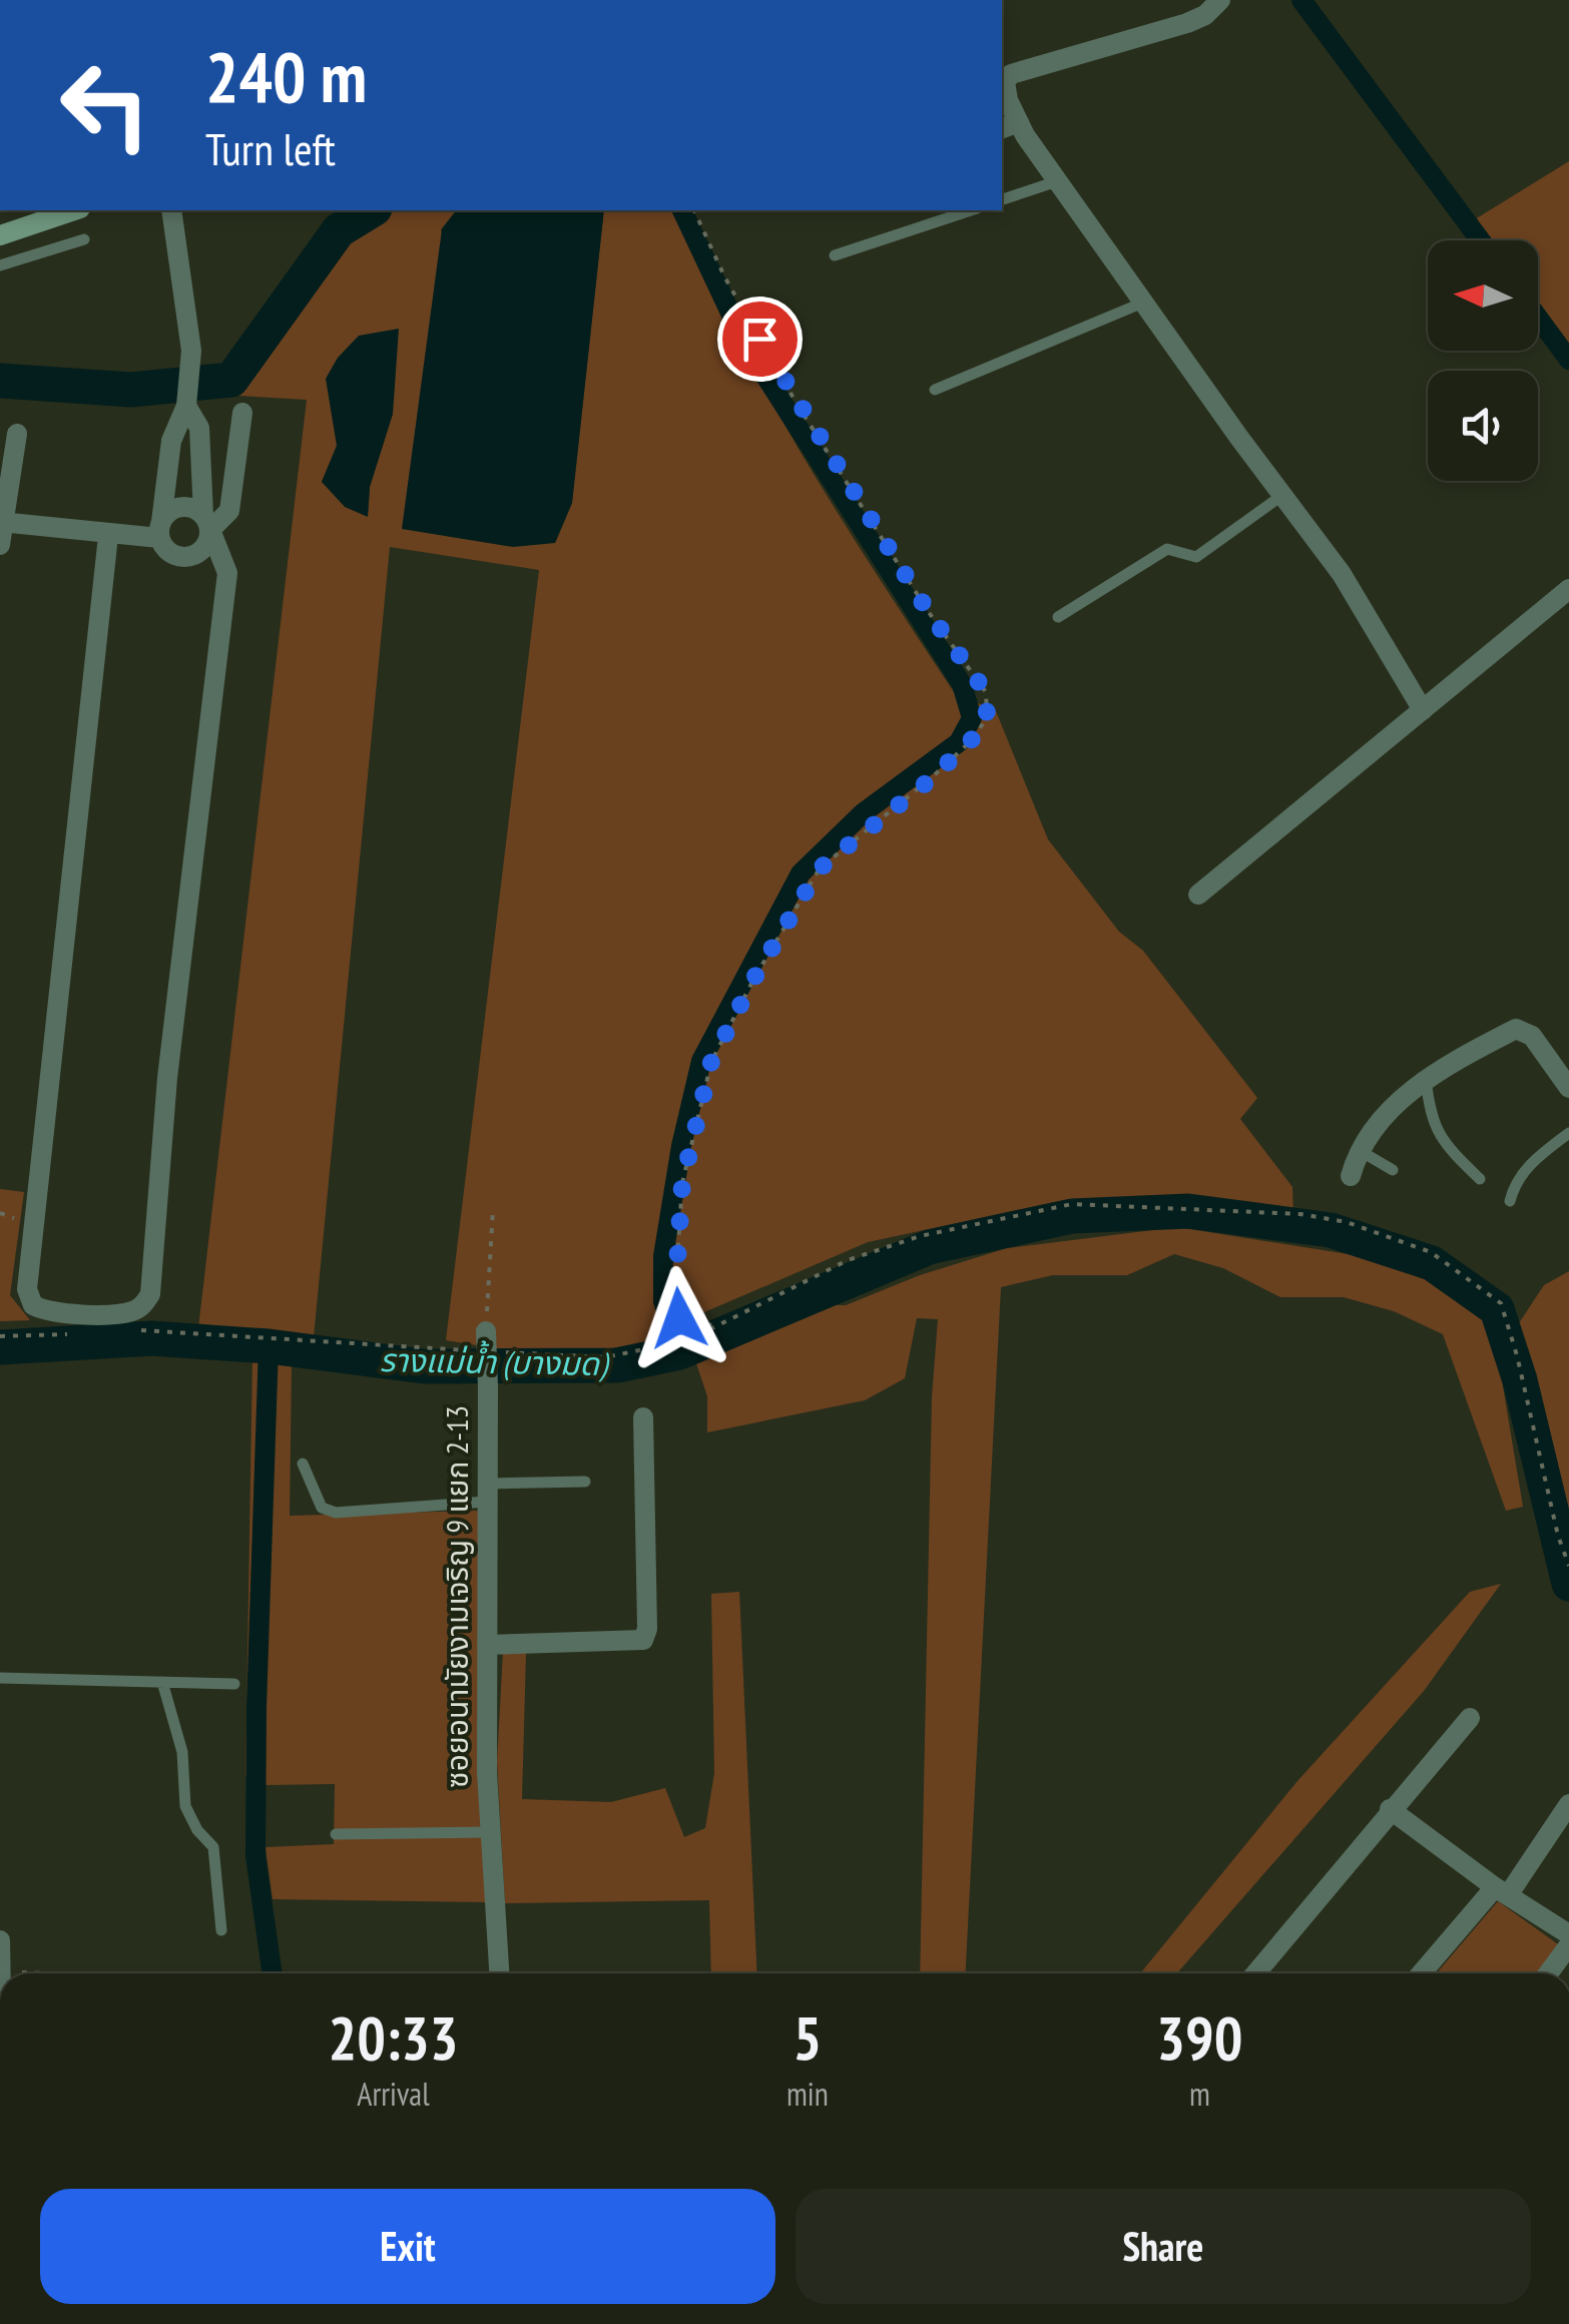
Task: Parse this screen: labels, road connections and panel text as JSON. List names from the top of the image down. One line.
{"streets":{"street":["ซอยอนามัยงามเจริญ 9 แยก 2-13"]},"water":["รางแม่น้ำ (บางมด)"],"north":"left","page":{"turn":["240 m","Turn left"],"eta":["20:33","Arrival","5","min","390","m"],"buttons":["Exit","Share"]}}
